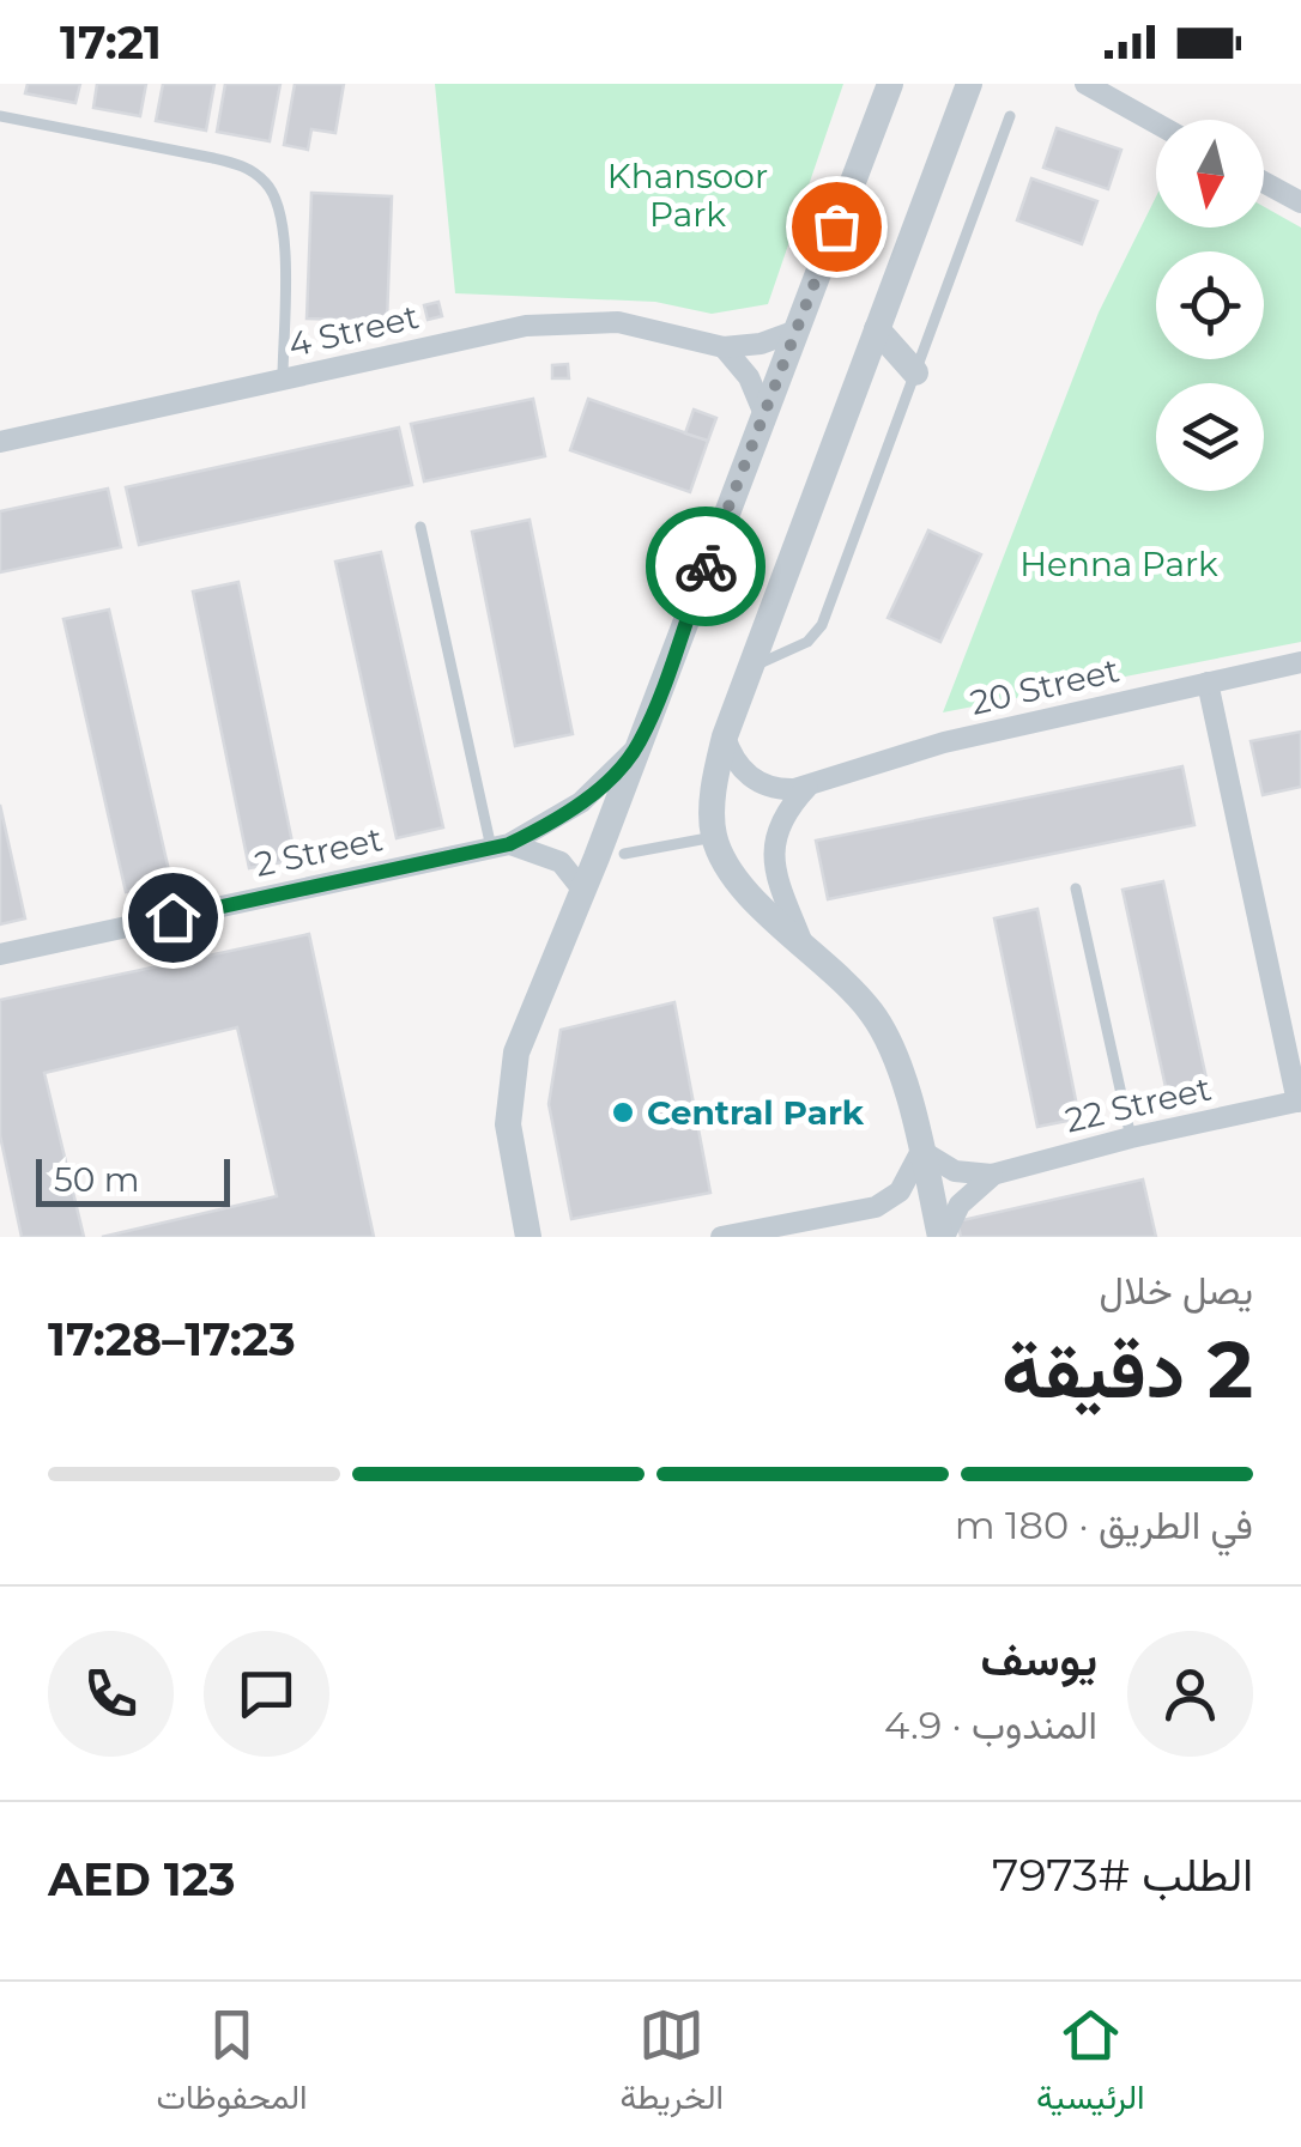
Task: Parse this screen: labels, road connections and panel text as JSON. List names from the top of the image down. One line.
{"streets":{"street":["4 Street","20 Street","2 Street","22 Street"]},"parks":["Khansoor Park","Henna Park"],"places":["Central Park"],"scale_bar":"50 m","north":"bottom","page":{"status":"17:21","scale":"50 m","heading":["2 دقيقة","يصل خلال","17:23–17:28"],"panel":["يوسف","المندوب · 4.9","الطلب #7973","AED 123"],"bar":"في الطريق · 180 m","tabs":["الرئيسية","الخريطة","المحفوظات"]}}
